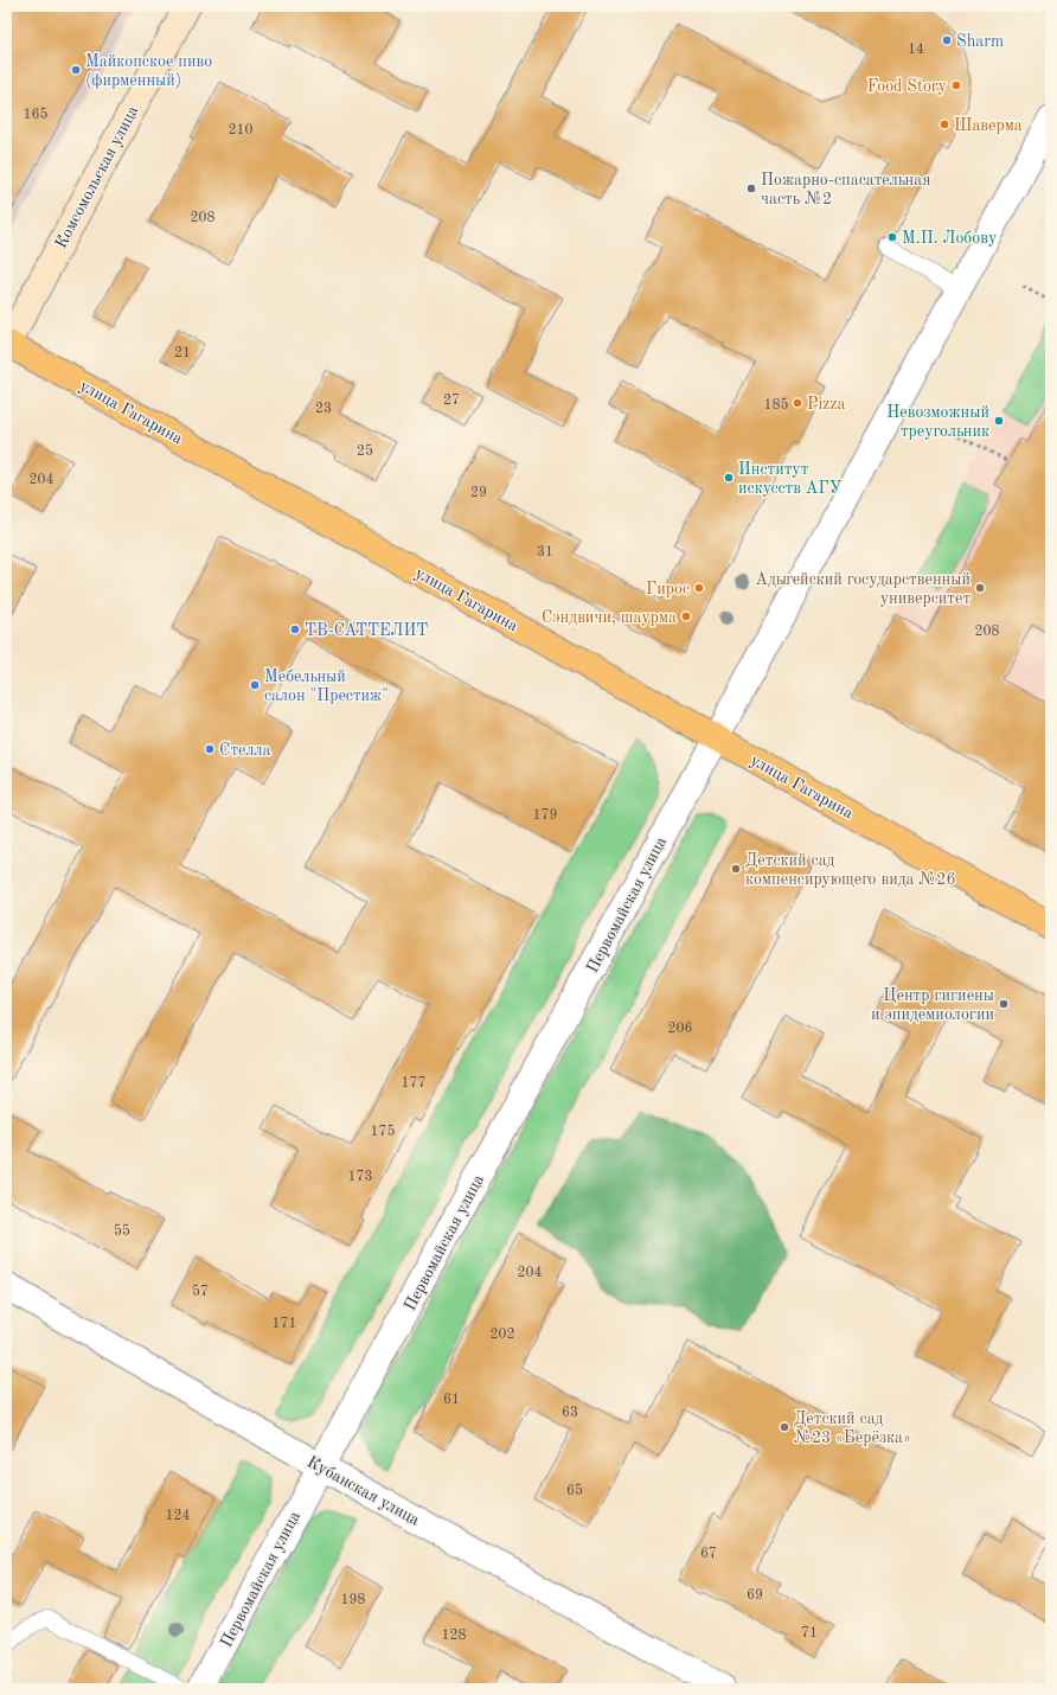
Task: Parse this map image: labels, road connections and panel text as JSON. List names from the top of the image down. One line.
{"streets":{"main road":["улица Гагарина"],"street":["Комсомольская улица","Первомайская улица","Кубанская улица"]},"crossings":[["Комсомольская улица","улица Гагарина"],["улица Гагарина","Первомайская улица"],["Первомайская улица","Кубанская улица"]],"places":["Sharm","Майкопское пиво (фирменный)","Food Story","Шаверма","Пожарно-спасательная часть №2","М.П. Лобову","Pizza","Невозможный треугольник","Институт искусств АГУ","Гирос","Адыгейский государственный университет","Сэндвичи, шаурма","ТВ-САТТЕЛИТ","Мебельный салон \"Престиж\"","Стелла","Детский сад компенсирующего вида №26","Центр гигиены и эпидемиологии","Детский сад №23 «Берёзка»"],"house_numbers":["14","165","210","208","21","27","185","23","25","204","29","31","208","179","206","177","175","173","55","204","57","171","202","61","63","65","124","67","69","198","71","128"]}
